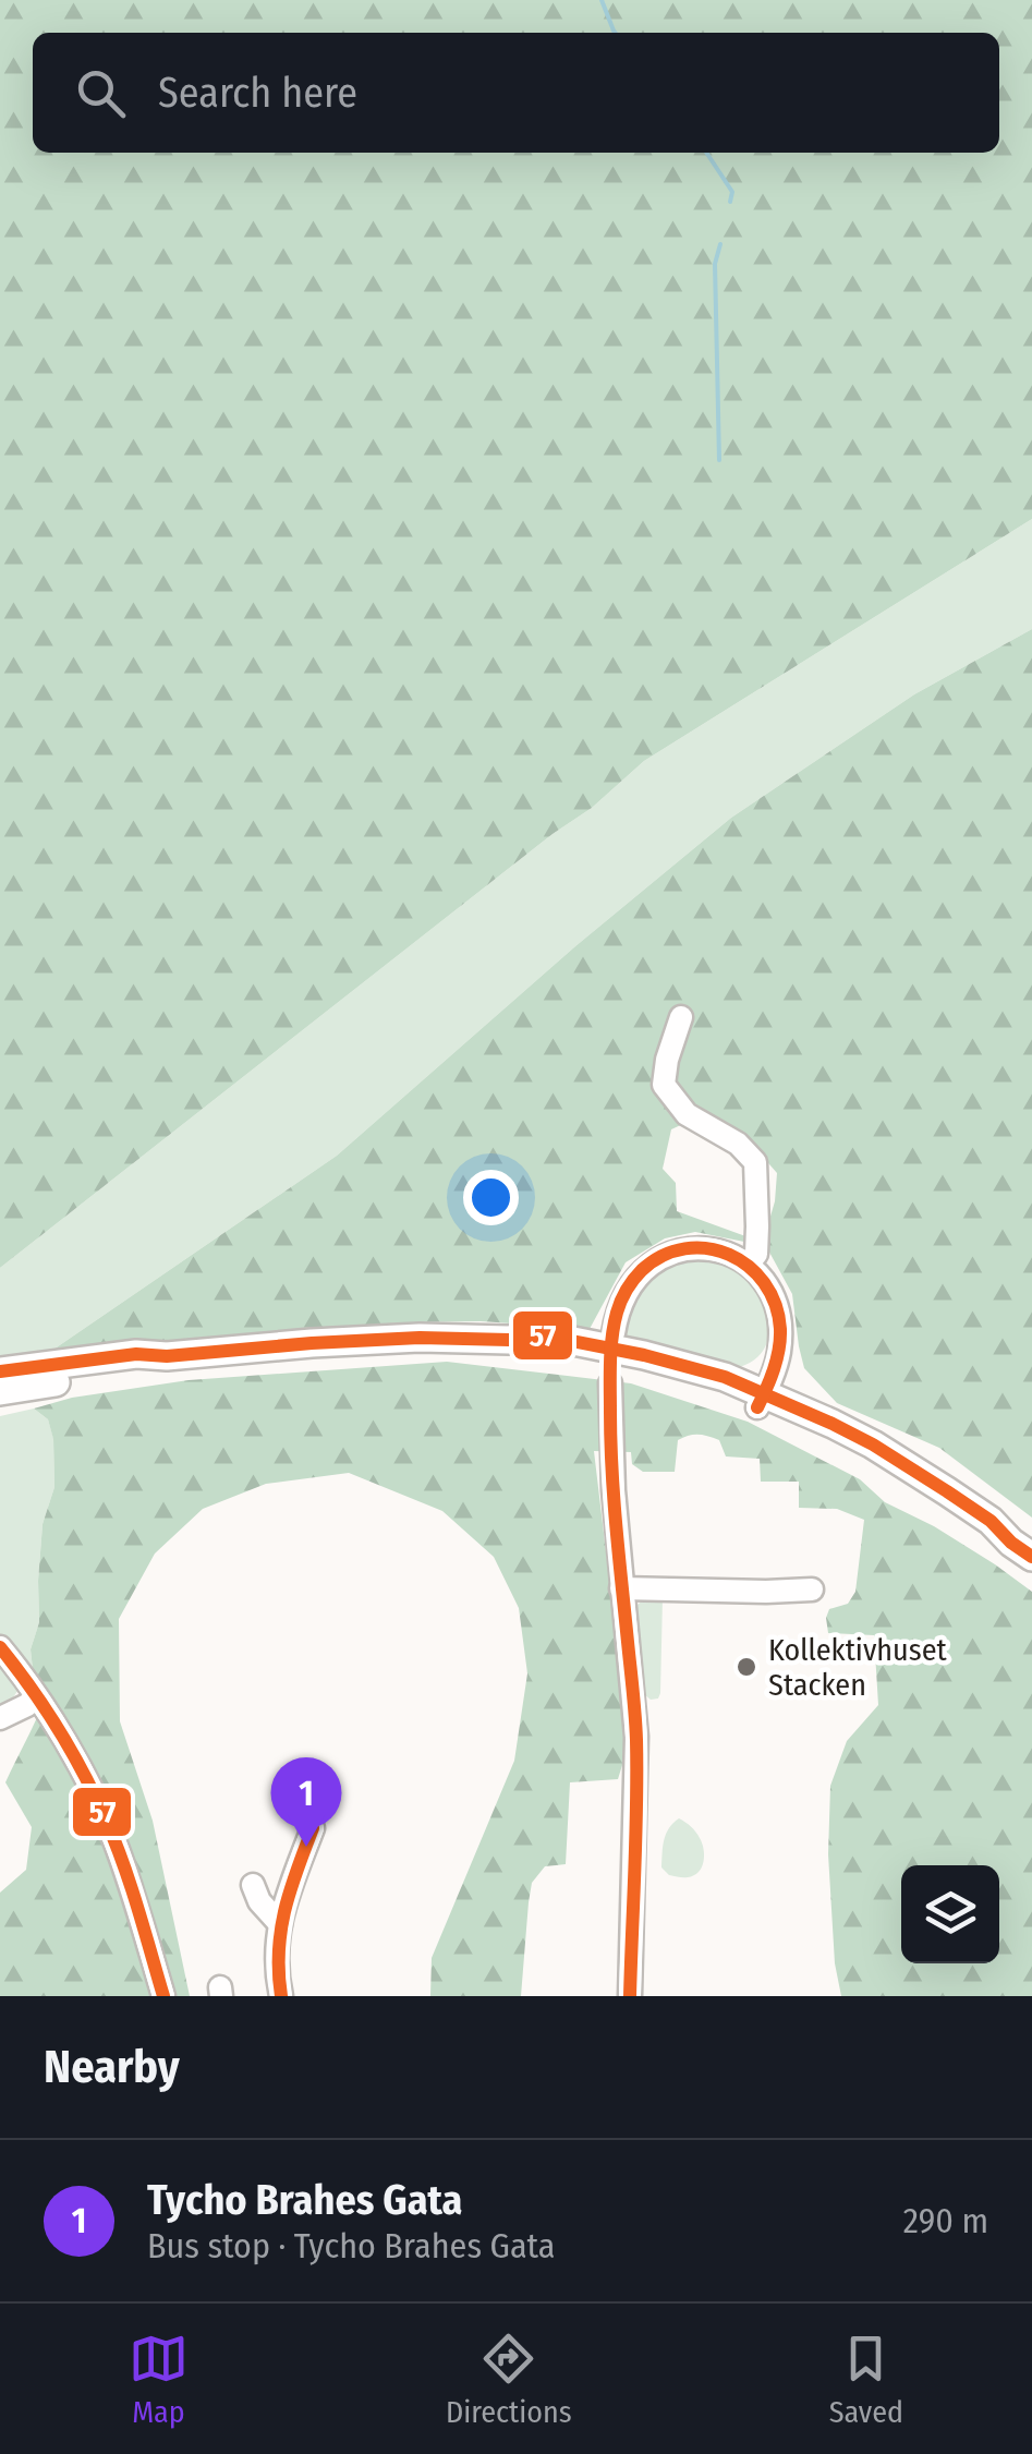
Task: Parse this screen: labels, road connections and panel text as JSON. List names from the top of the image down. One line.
{"places":["Kollektivhuset Stacken"],"lines":["transit line 57"],"page":{"search":"Search here","pins":"1","heading":"Nearby","list":[{"mark":"1","name":"Tycho Brahes Gata","note":"Bus stop · Tycho Brahes Gata","value":"290 m"}],"nav":["Map","Directions","Saved"]}}
